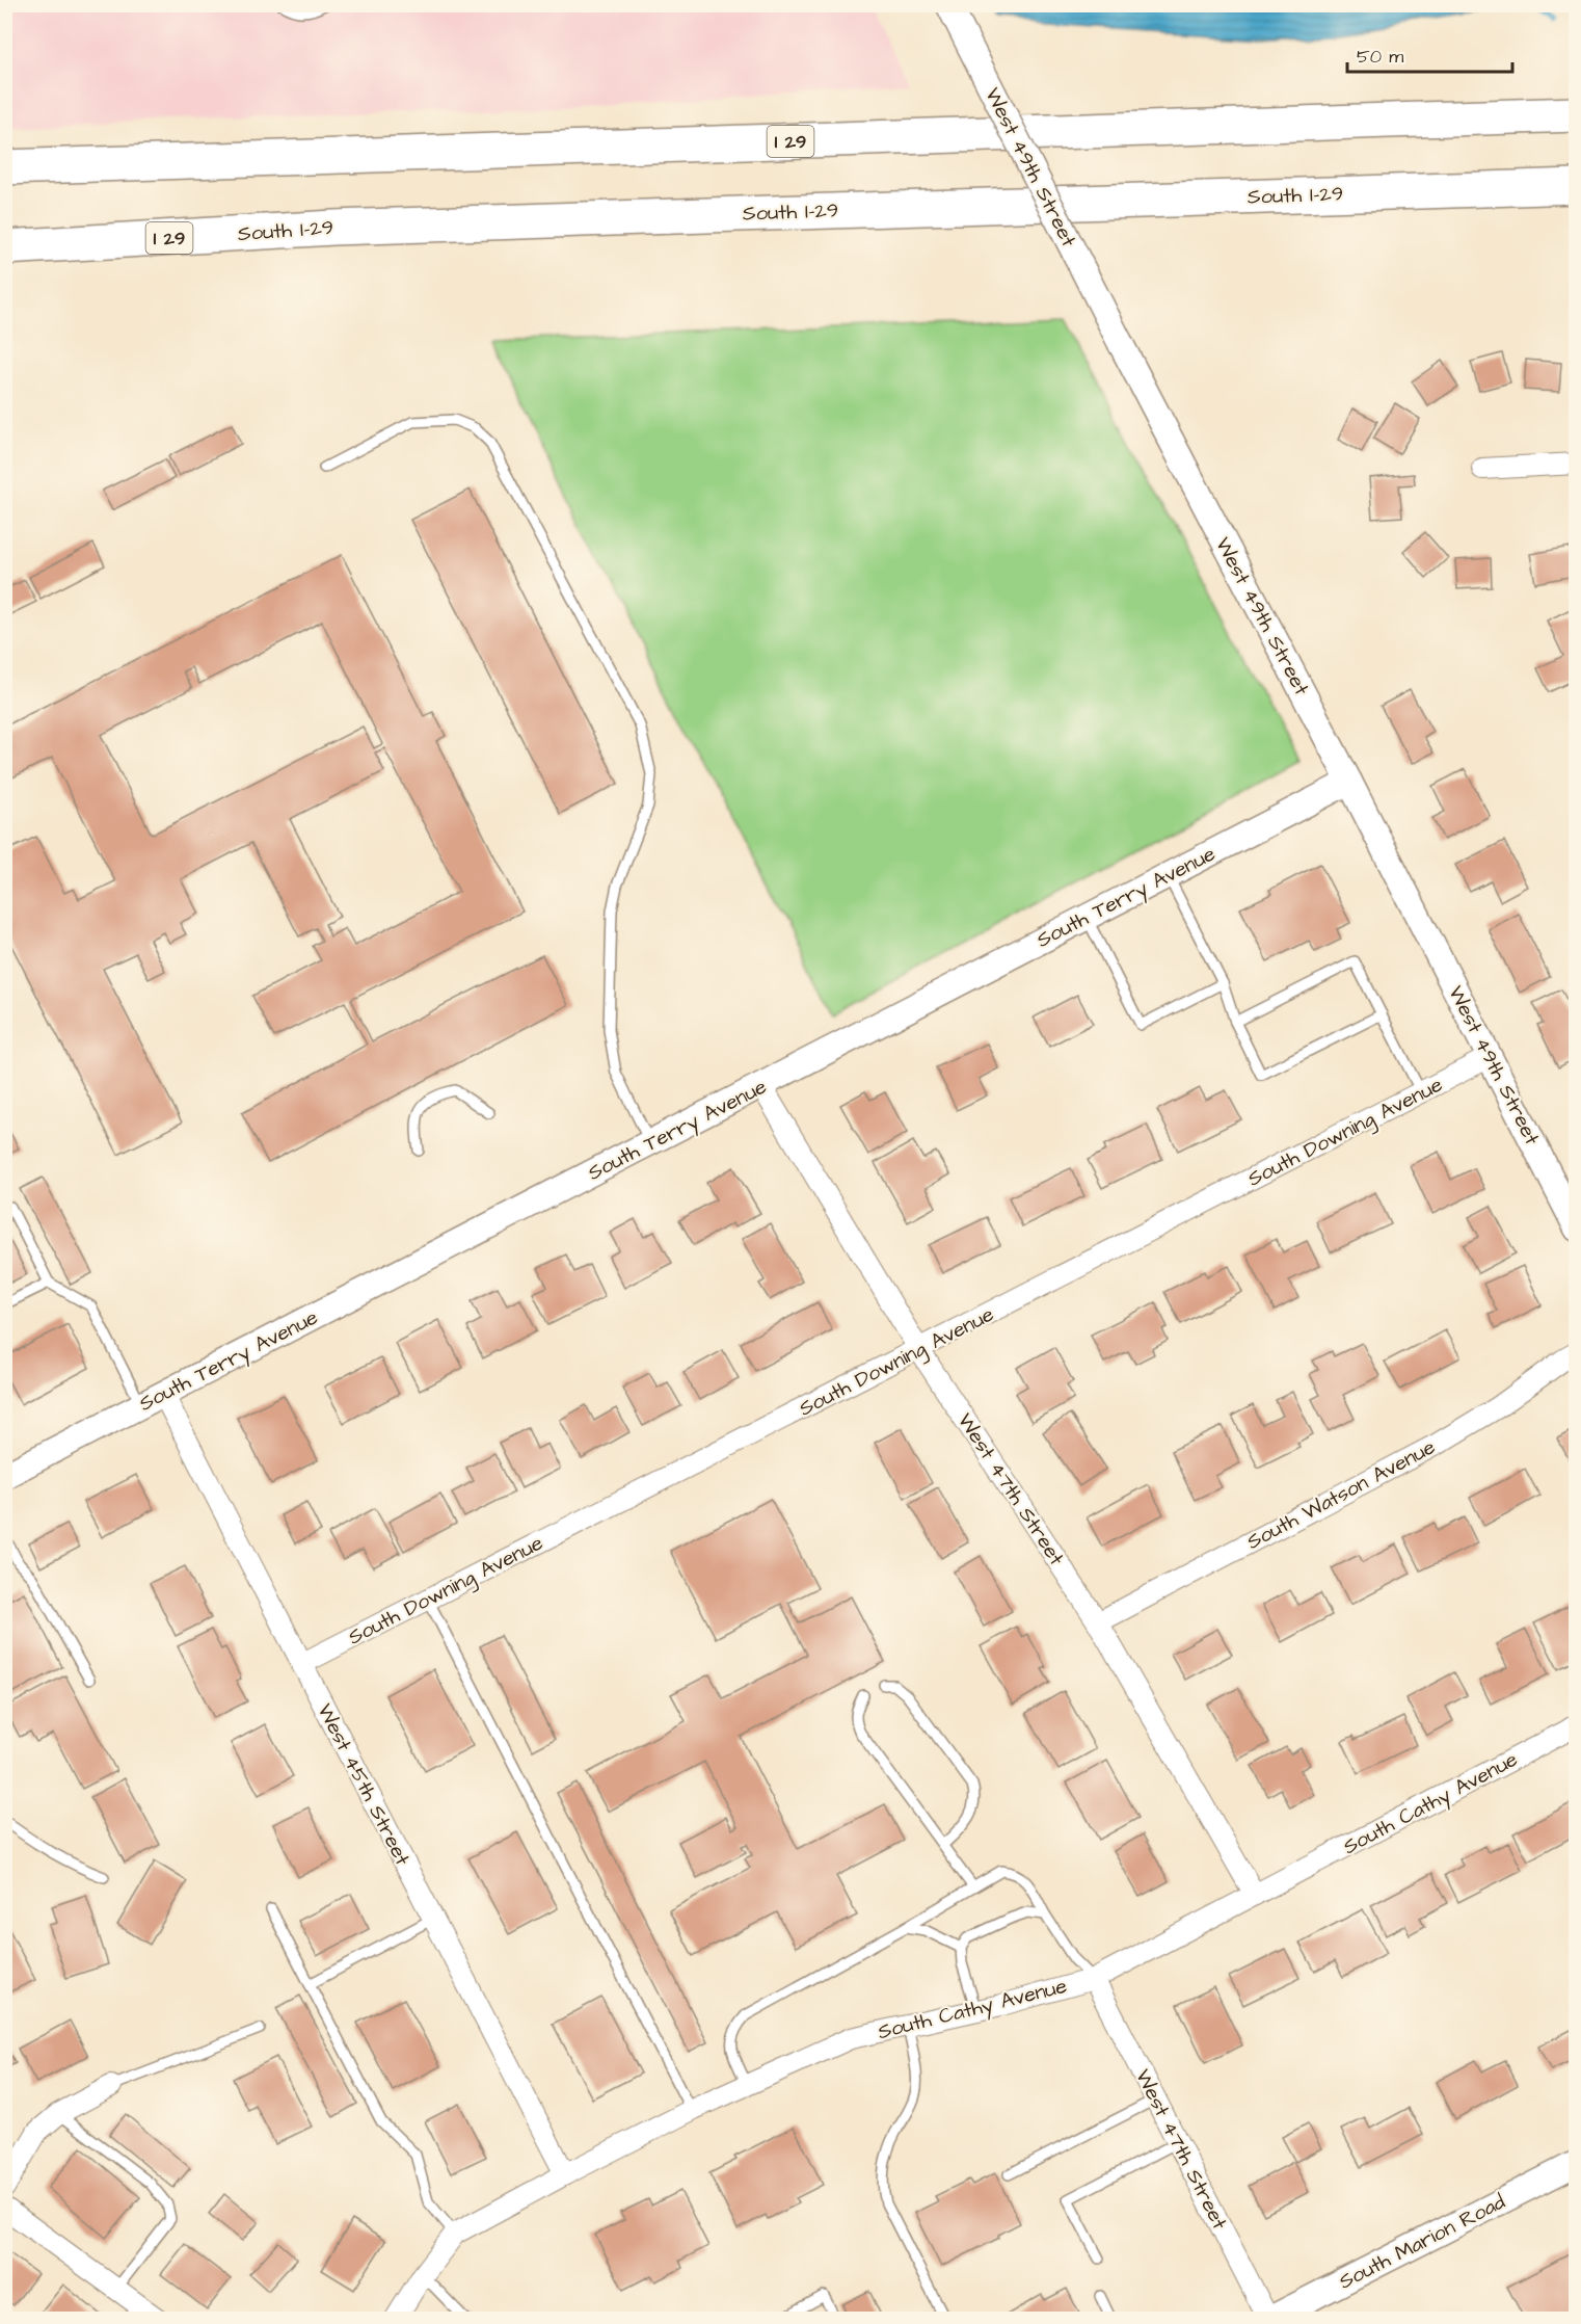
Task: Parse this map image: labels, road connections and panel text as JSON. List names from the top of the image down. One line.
{"streets":{"highway":["I 29","South I-29"],"street":["West 49th Street","South Terry Avenue","South Downing Avenue","West 47th Street","South Watson Avenue","West 45th Street","South Cathy Avenue","South Marion Road"]},"crossings":[["West 49th Street","South Terry Avenue"],["West 49th Street","South Downing Avenue"],["South Terry Avenue","West 47th Street"],["South Terry Avenue","West 45th Street"],["South Downing Avenue","West 47th Street"],["South Downing Avenue","West 45th Street"],["West 47th Street","South Watson Avenue"],["West 47th Street","South Cathy Avenue"],["West 47th Street","South Marion Road"],["West 45th Street","South Cathy Avenue"]],"scale_bar":"50 m"}
